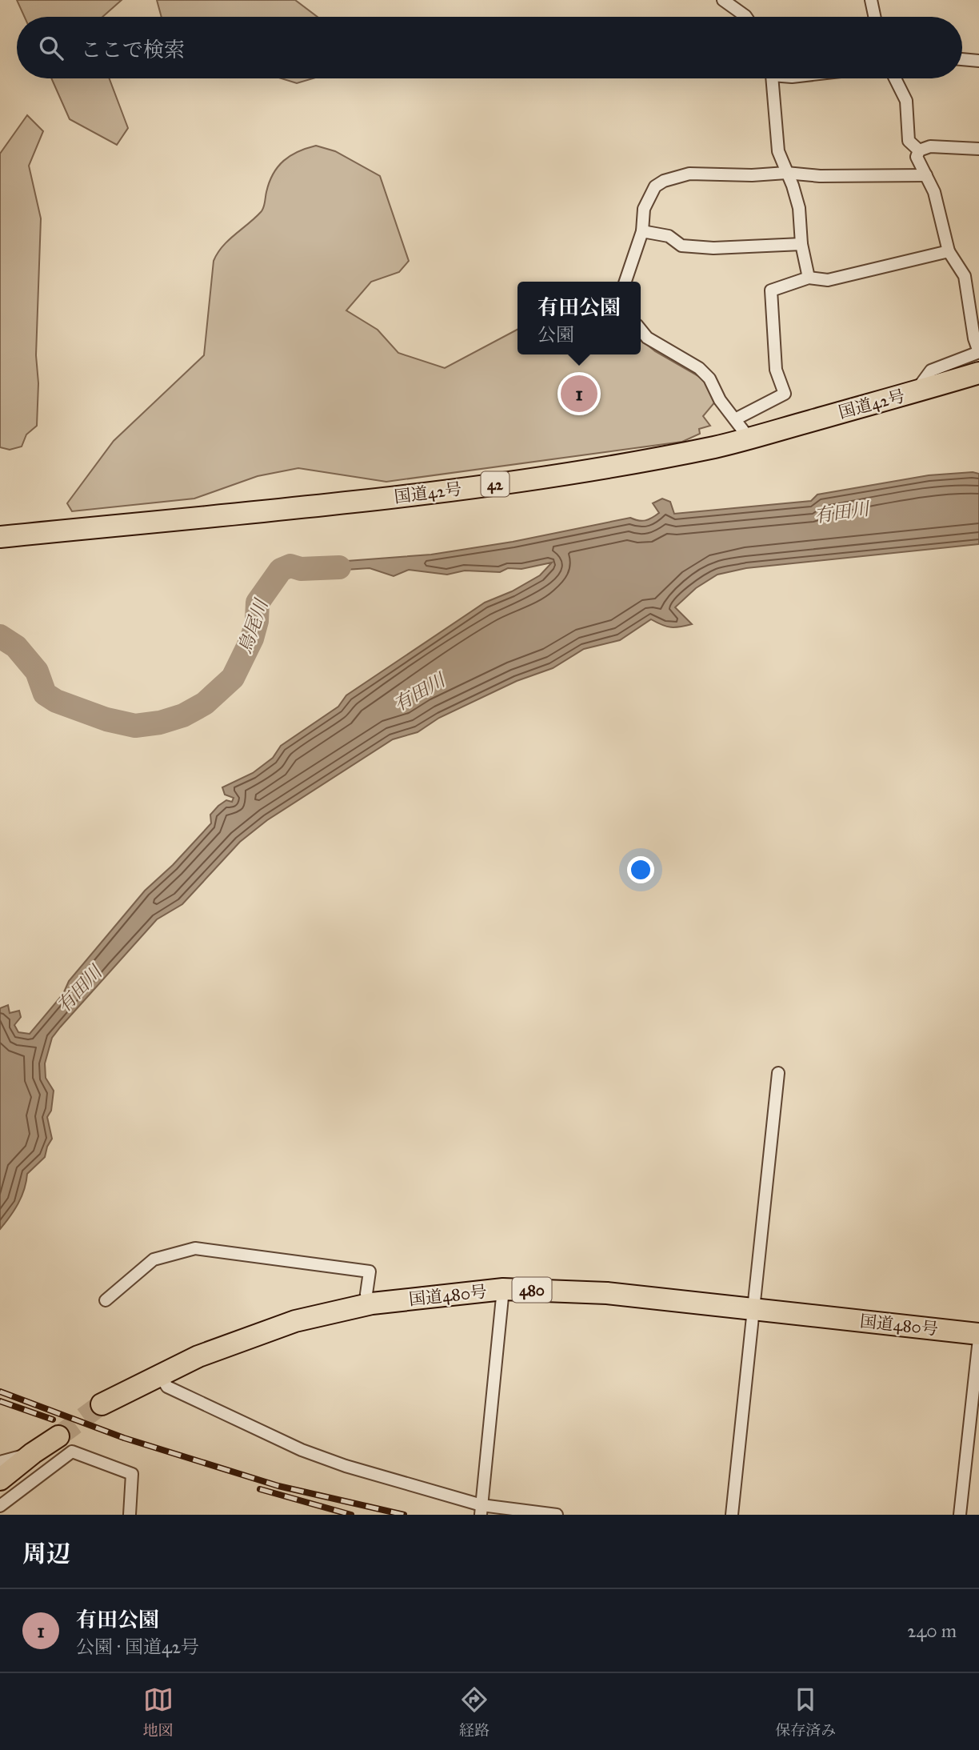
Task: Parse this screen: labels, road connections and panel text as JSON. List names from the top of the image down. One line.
{"streets":{"highway":["国道42号","42","480","国道480号"]},"water":["有田川","鳥尾川"],"page":{"search":"ここで検索","popup":["有田公園","公園"],"pins":"1","heading":"周辺","list":[{"mark":"1","name":"有田公園","note":"公園 · 国道42号","value":"240 m"}],"nav":["地図","経路","保存済み"]}}
